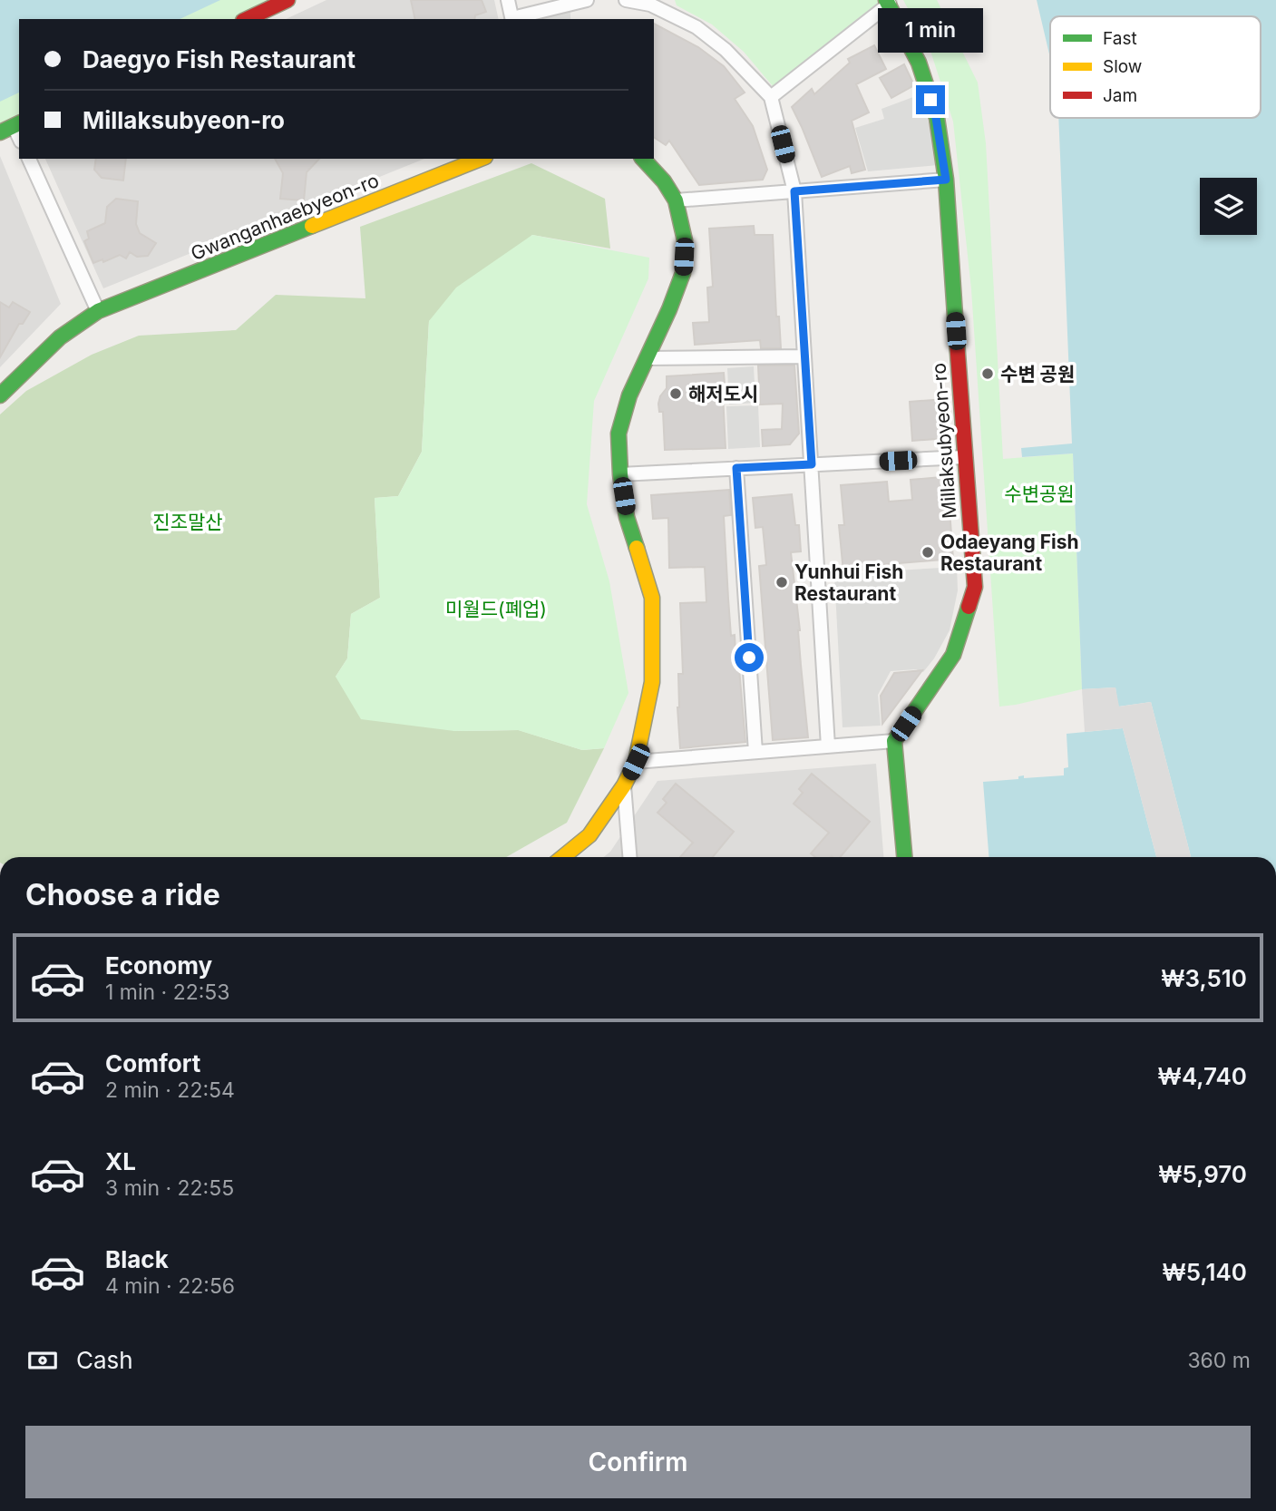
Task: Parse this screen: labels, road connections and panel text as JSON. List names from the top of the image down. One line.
{"streets":{"main road":["Gwanganhaebyeon-ro","Millaksubyeon-ro"]},"parks":["수변공원","진조말산","미월드(폐업)"],"places":["수변 공원","해저도시","Odaeyang Fish Restaurant","Yunhui Fish Restaurant"],"legend":["Fast","Slow","Jam"],"page":{"bubble":"1 min","banner":["Daegyo Fish Restaurant","Millaksubyeon-ro"],"heading":"Choose a ride","list":[{"name":"Economy","note":"1 min · 22:53","value":"₩3,510"},{"name":"Comfort","note":"2 min · 22:54","value":"₩4,740"},{"name":"XL","note":"3 min · 22:55","value":"₩5,970"},{"name":"Black","note":"4 min · 22:56","value":"₩5,140"}],"pay":["Cash","360 m"],"buttons":"Confirm"}}
